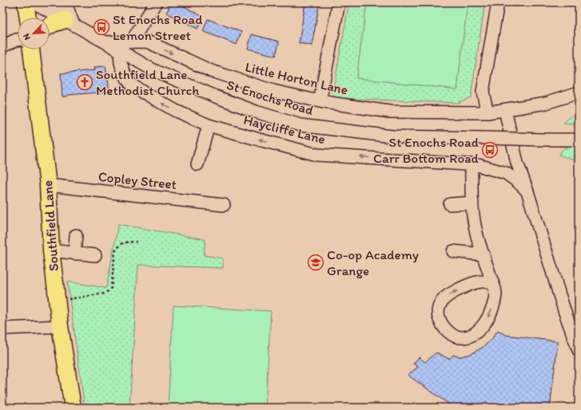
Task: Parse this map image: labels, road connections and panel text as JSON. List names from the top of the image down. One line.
{"streets":{"main road":["Southfield Lane"],"street":["Little Horton Lane","St Enochs Road","Haycliffe Lane","Copley Street"]},"crossings":[["Little Horton Lane","St Enochs Road"],["Little Horton Lane","Haycliffe Lane"],["St Enochs Road","Haycliffe Lane"],["Copley Street","Southfield Lane"]],"one_way":["Little Horton Lane","Haycliffe Lane"],"places":{"bus stop":["St Enochs Road Lemon Street","St Enochs Road Carr Bottom Road"],"church":["Southfield Lane Methodist Church"],"school or university":["Co-op Academy Grange"]},"north":"bottom left"}
